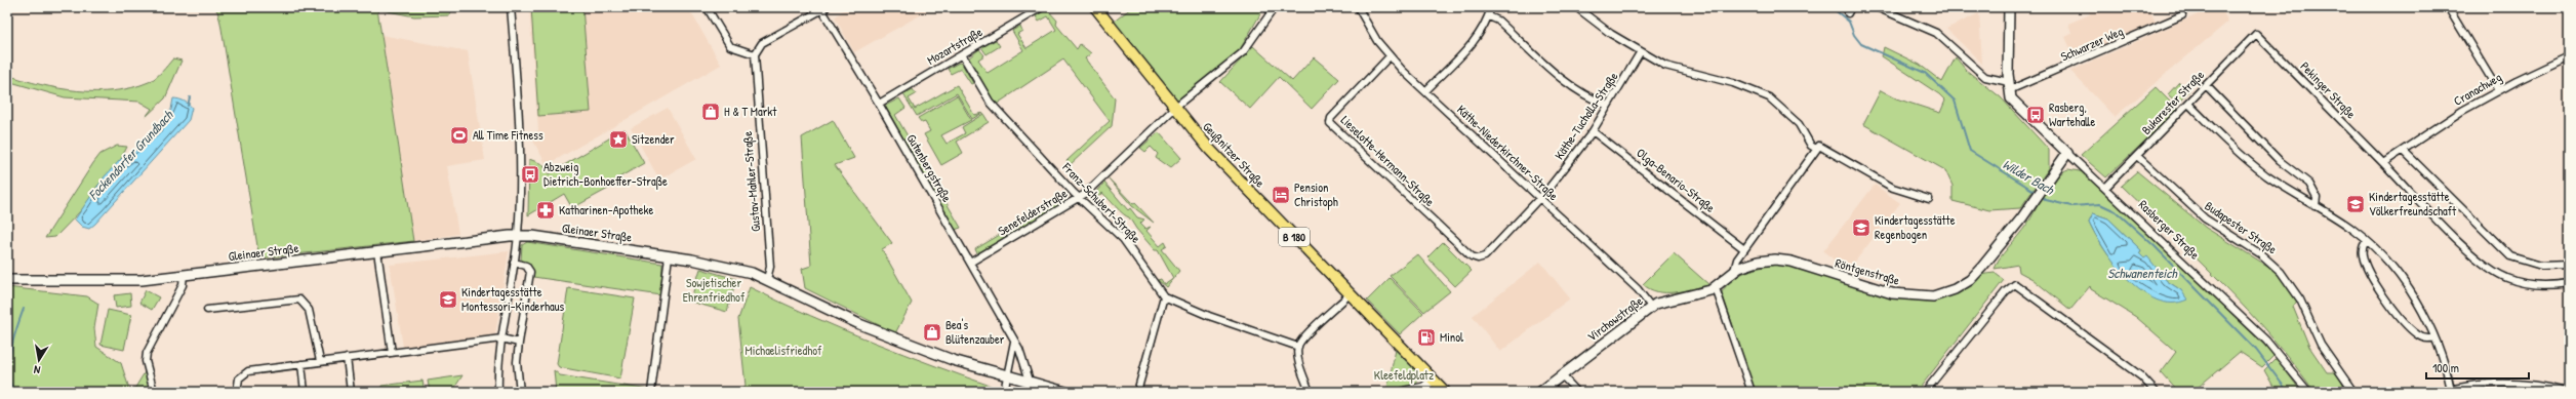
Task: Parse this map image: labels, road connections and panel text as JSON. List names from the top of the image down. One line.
{"streets":{"main road":["Geußnitzer Straße","B 180"],"street":["Schwarzer Weg","Mozartstraße","Cranachweg","Pekinger Straße","Bukarester Straße","Käthe-Tucholla-Straße","Käthe-Niederkirchner-Straße","Lieselotte-Hermann-Straße","Gutenbergstraße","Olga-Benario-Straße","Gustav-Mahler-Straße","Franz-Schubert-Straße","Senefelderstraße","Budapester Straße","Rasberger Straße","Gleinaer Straße","Röntgenstraße","Virchowstraße"]},"crossings":[["Schwarzer Weg","Rasberger Straße"],["Mozartstraße","Gutenbergstraße"],["Mozartstraße","Franz-Schubert-Straße"],["Pekinger Straße","Bukarester Straße"],["Bukarester Straße","Budapester Straße"],["Bukarester Straße","Rasberger Straße"],["Käthe-Tucholla-Straße","Käthe-Niederkirchner-Straße"],["Käthe-Tucholla-Straße","Lieselotte-Hermann-Straße"],["Käthe-Tucholla-Straße","Olga-Benario-Straße"],["Käthe-Niederkirchner-Straße","Lieselotte-Hermann-Straße"],["Käthe-Niederkirchner-Straße","Virchowstraße"],["Geußnitzer Straße","Senefelderstraße"],["Geußnitzer Straße","B 180"],["Gutenbergstraße","Senefelderstraße"],["Gutenbergstraße","Gleinaer Straße"],["Gustav-Mahler-Straße","Gleinaer Straße"],["Franz-Schubert-Straße","Senefelderstraße"],["Rasberger Straße","Röntgenstraße"],["Röntgenstraße","Virchowstraße"]],"water":["Fockendorfer Grundbach","Wilder Bach","Schwanenteich"],"parks":["Sowjetischer Ehrenfriedhof","Michaelisfriedhof","Kleefeldplatz"],"places":{"shop":["H & T Markt","Bea's Blütenzauber"],"bus stop":["Rasberg, Wartehalle","Abzweig Dietrich-Bonhoeffer-Straße"],"sports":["All Time Fitness"],"place":["Sitzender"],"hotel":["Pension Christoph"],"school or university":["Kindertagesstätte Völkerfreundschaft","Kindertagesstätte Regenbogen","Kindertagesstätte Montessori-Kinderhaus"],"pharmacy":["Katharinen-Apotheke"],"fuel station":["Minol"]},"scale_bar":"100 m","north":"bottom"}
